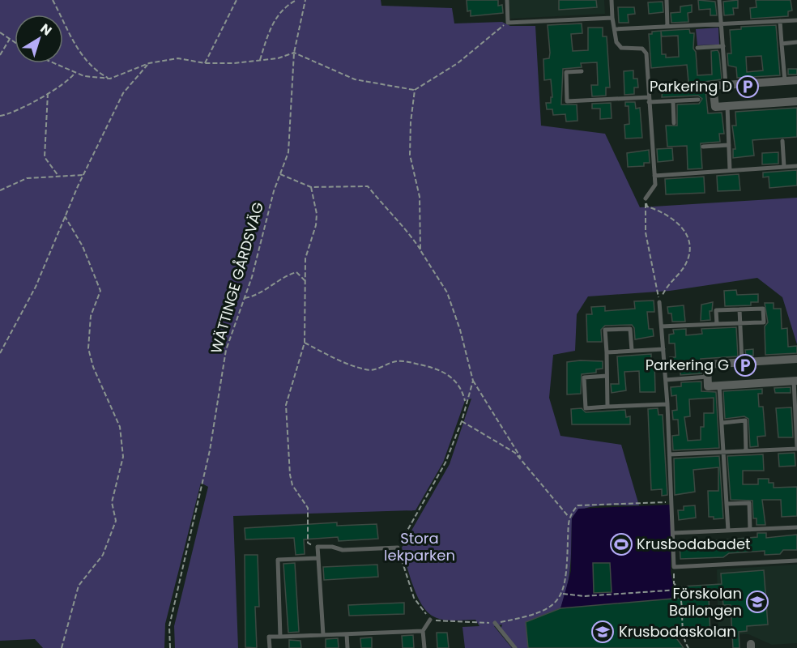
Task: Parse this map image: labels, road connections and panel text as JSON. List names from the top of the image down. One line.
{"streets":{"path":["WÄTTINGE GÅRDSVÄG"]},"parks":["Stora lekparken"],"places":{"parking":["Parkering D","Parkering G"],"sports":["Krusbodabadet"],"school or university":["Förskolan Ballongen","Krusbodaskolan"]},"north":"top right"}
